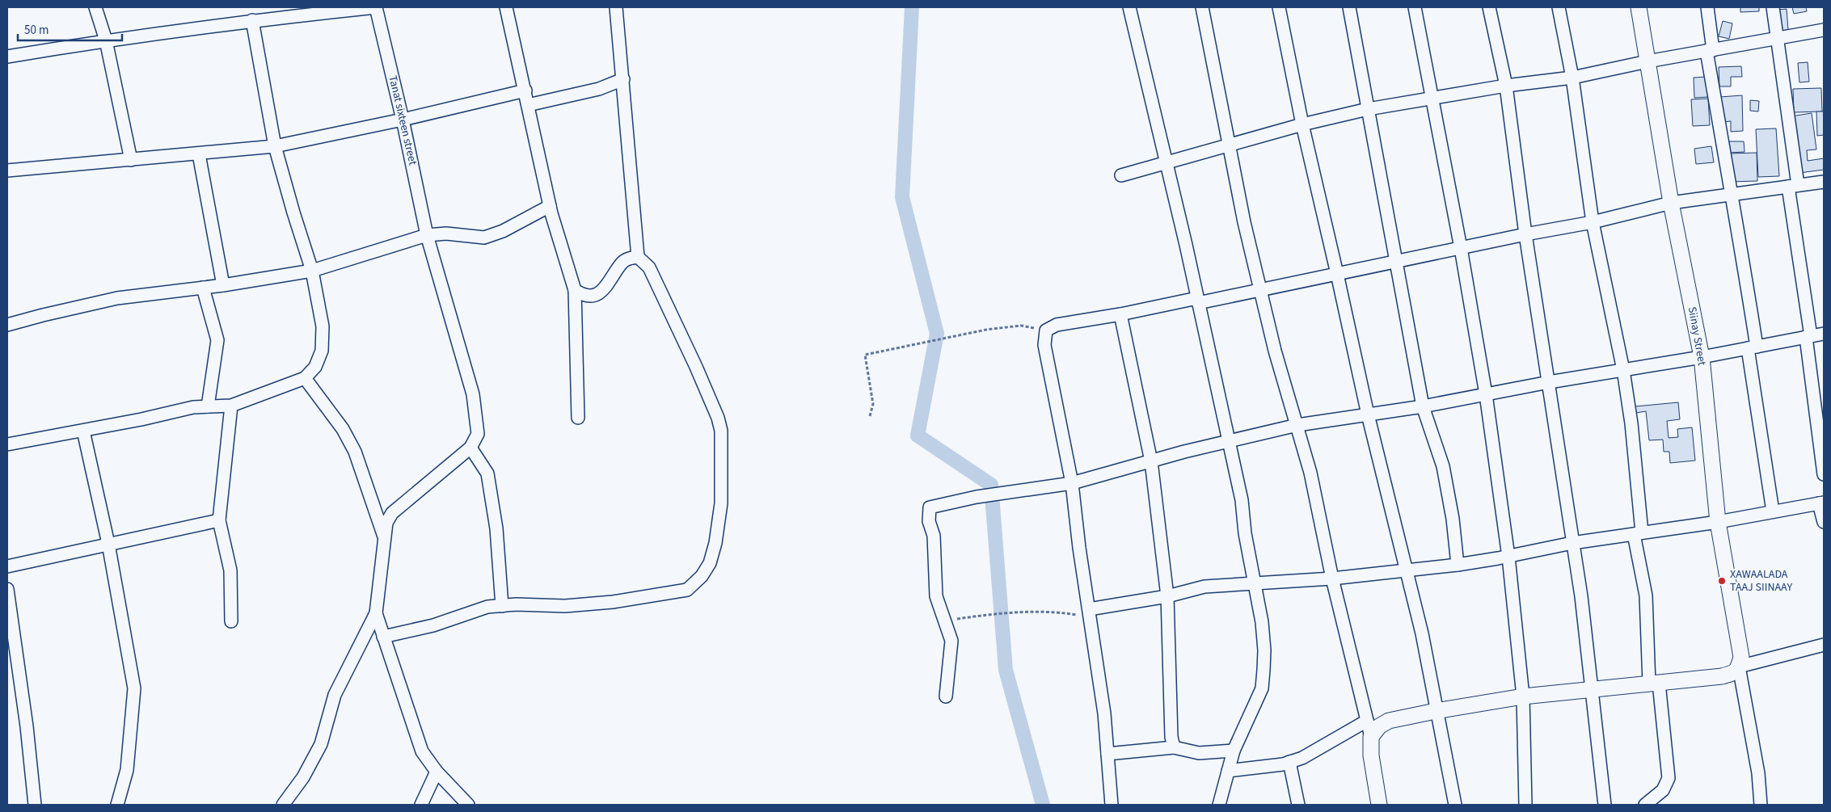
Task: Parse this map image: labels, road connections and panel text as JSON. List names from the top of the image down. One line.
{"streets":{"street":["Tanat sixteen street","Siinay Street"]},"places":["XAWAALADA TAAJ SIINAAY"],"scale_bar":"50 m"}
